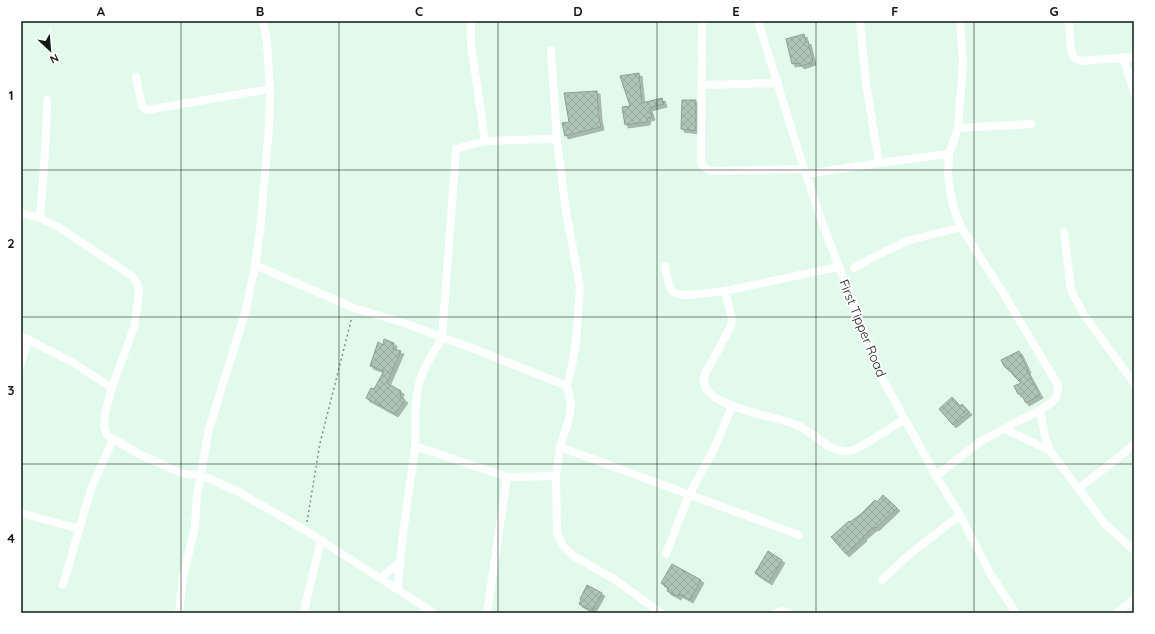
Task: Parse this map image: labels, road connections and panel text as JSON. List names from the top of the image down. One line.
{"streets":{"street":["First Tipper Road"]},"north":"bottom right","grid":{"columns":["A","B","C","D","E","F","G"],"rows":["1","2","3","4"]}}
